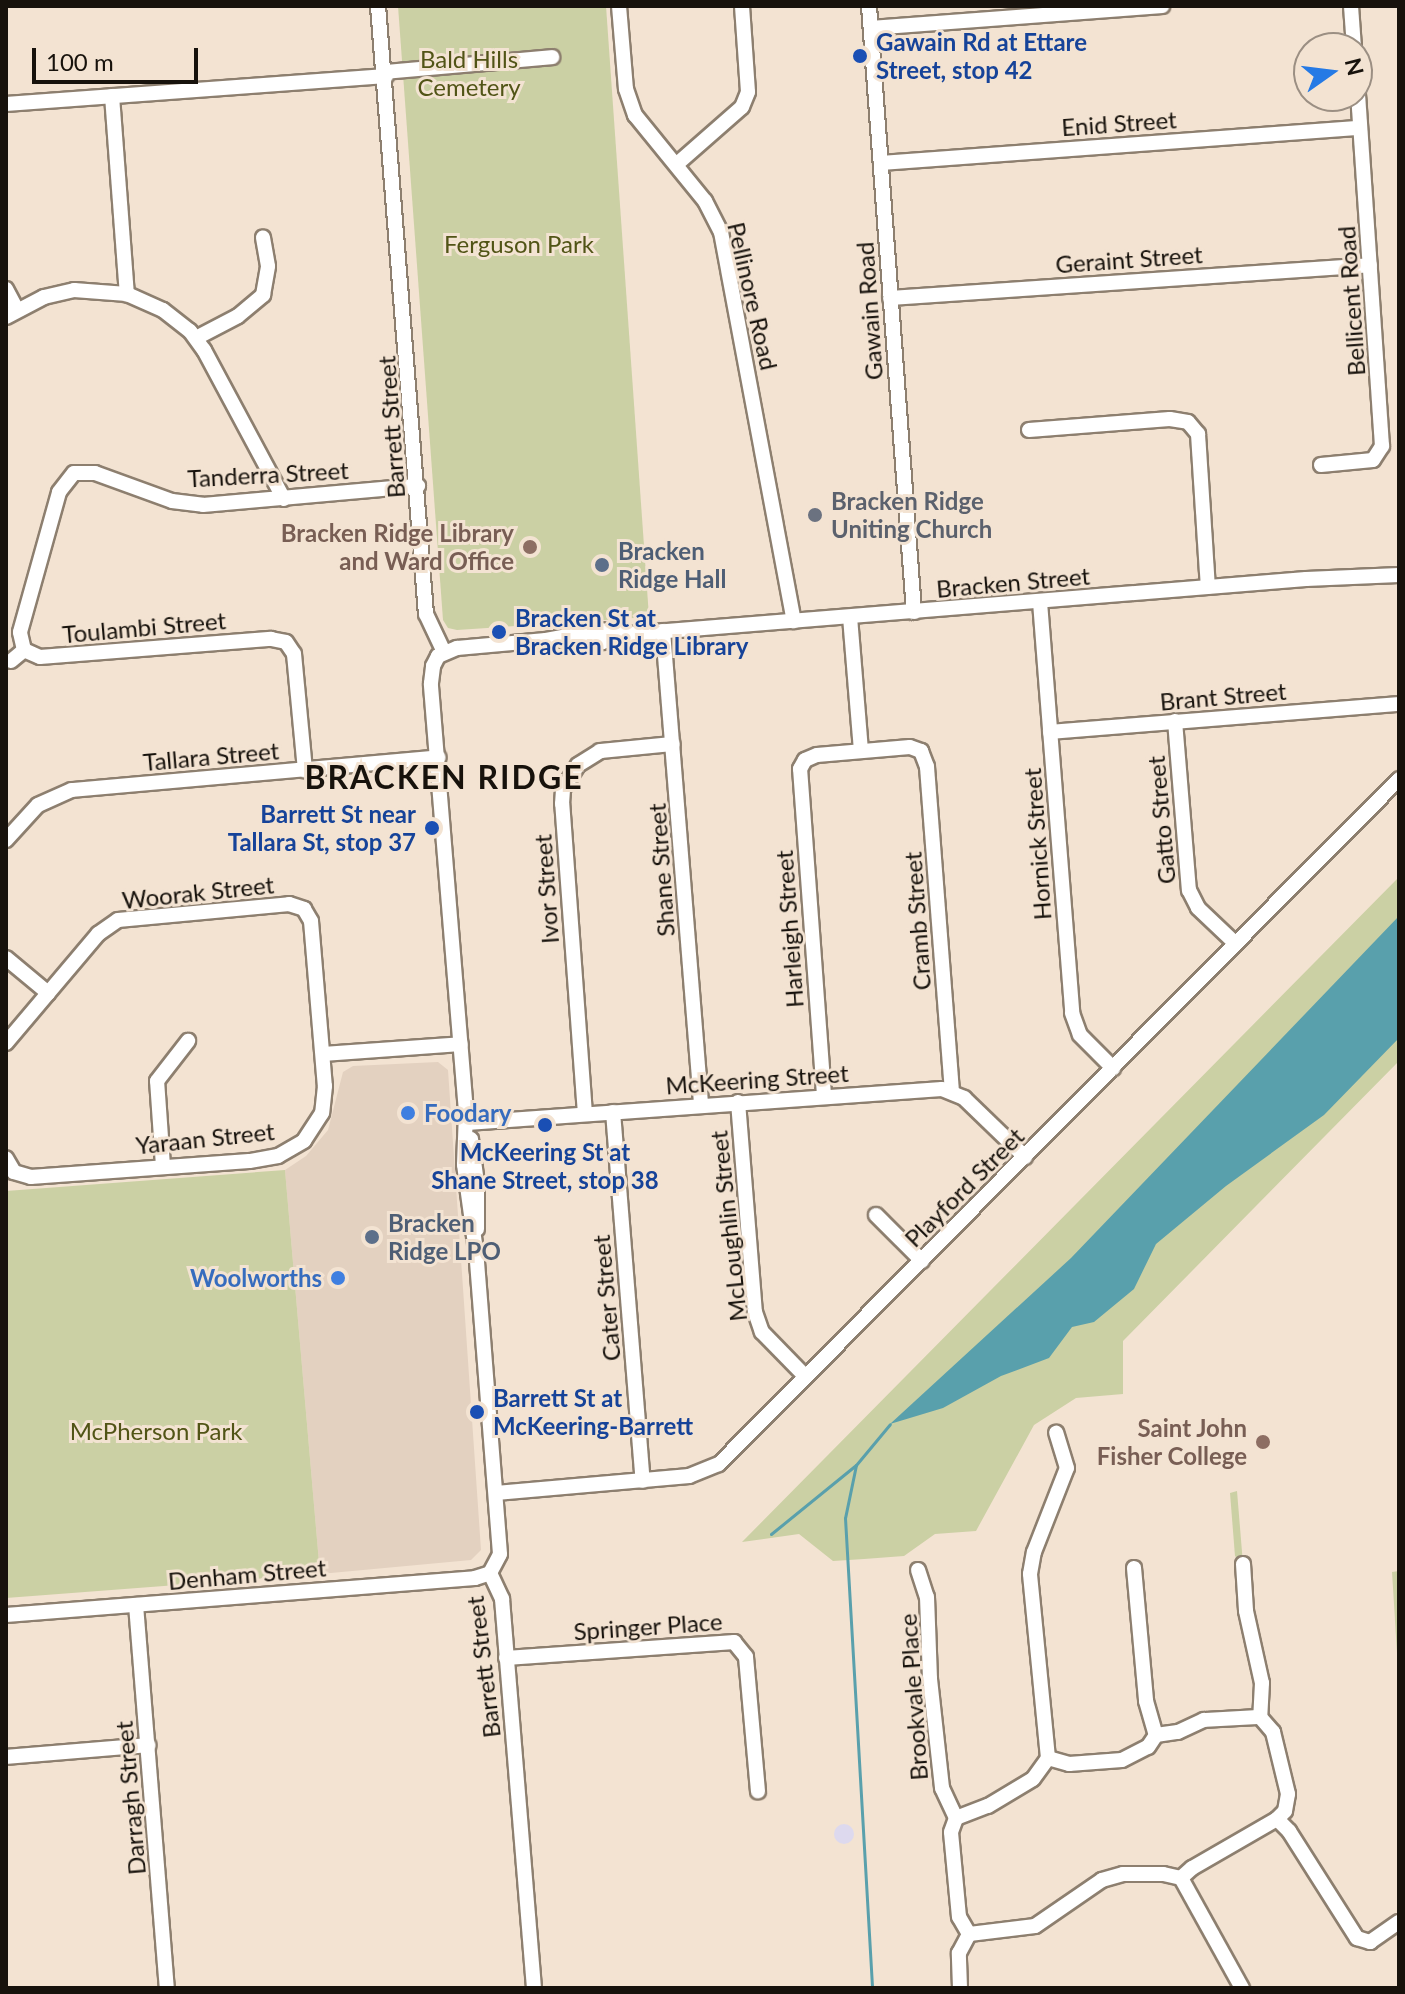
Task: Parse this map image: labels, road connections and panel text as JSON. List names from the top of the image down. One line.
{"streets":{"street":["Enid Street","Geraint Street","Pellinore Road","Bellicent Road","Gawain Road","Barrett Street","Tanderra Street","Bracken Street","Toulambi Street","Brant Street","Tallara Street","Gatto Street","Hornick Street","Shane Street","Ivor Street","Woorak Street","Cramb Street","Harleigh Street","McKeering Street","Yaraan Street","Playford Street","McLoughlin Street","Cater Street","Denham Street","Springer Place","Brookvale Place","Darragh Street"]},"crossings":[["Enid Street","Bellicent Road"],["Enid Street","Gawain Road"],["Geraint Street","Bellicent Road"],["Geraint Street","Gawain Road"],["Pellinore Road","Bracken Street"],["Gawain Road","Bracken Street"],["Barrett Street","Tanderra Street"],["Barrett Street","Bracken Street"],["Barrett Street","Tallara Street"],["Barrett Street","McKeering Street"],["Barrett Street","Playford Street"],["Barrett Street","Denham Street"],["Barrett Street","Springer Place"],["Tanderra Street","Toulambi Street"],["Bracken Street","Hornick Street"],["Bracken Street","Shane Street"],["Toulambi Street","Tallara Street"],["Brant Street","Gatto Street"],["Brant Street","Hornick Street"],["Gatto Street","Playford Street"],["Hornick Street","Playford Street"],["Shane Street","Ivor Street"],["Shane Street","McKeering Street"],["Ivor Street","McKeering Street"],["Woorak Street","Yaraan Street"],["Cramb Street","Harleigh Street"],["Cramb Street","McKeering Street"],["Harleigh Street","McKeering Street"],["McKeering Street","McLoughlin Street"],["McKeering Street","Cater Street"],["Playford Street","McLoughlin Street"],["Playford Street","Cater Street"],["Denham Street","Darragh Street"]],"districts":["BRACKEN RIDGE"],"parks":["Bald Hills Cemetery","Ferguson Park","McPherson Park"],"places":["Gawain Rd at Ettare Street, stop 42","Bracken Ridge Uniting Church","Bracken Ridge Library and Ward Office","Bracken Ridge Hall","Bracken St at Bracken Ridge Library","Barrett St near Tallara St, stop 37","Foodary","McKeering St at Shane Street, stop 38","Bracken Ridge LPO","Woolworths","Barrett St at McKeering-Barrett","Saint John Fisher College"],"scale_bar":"100 m","north":"right"}
